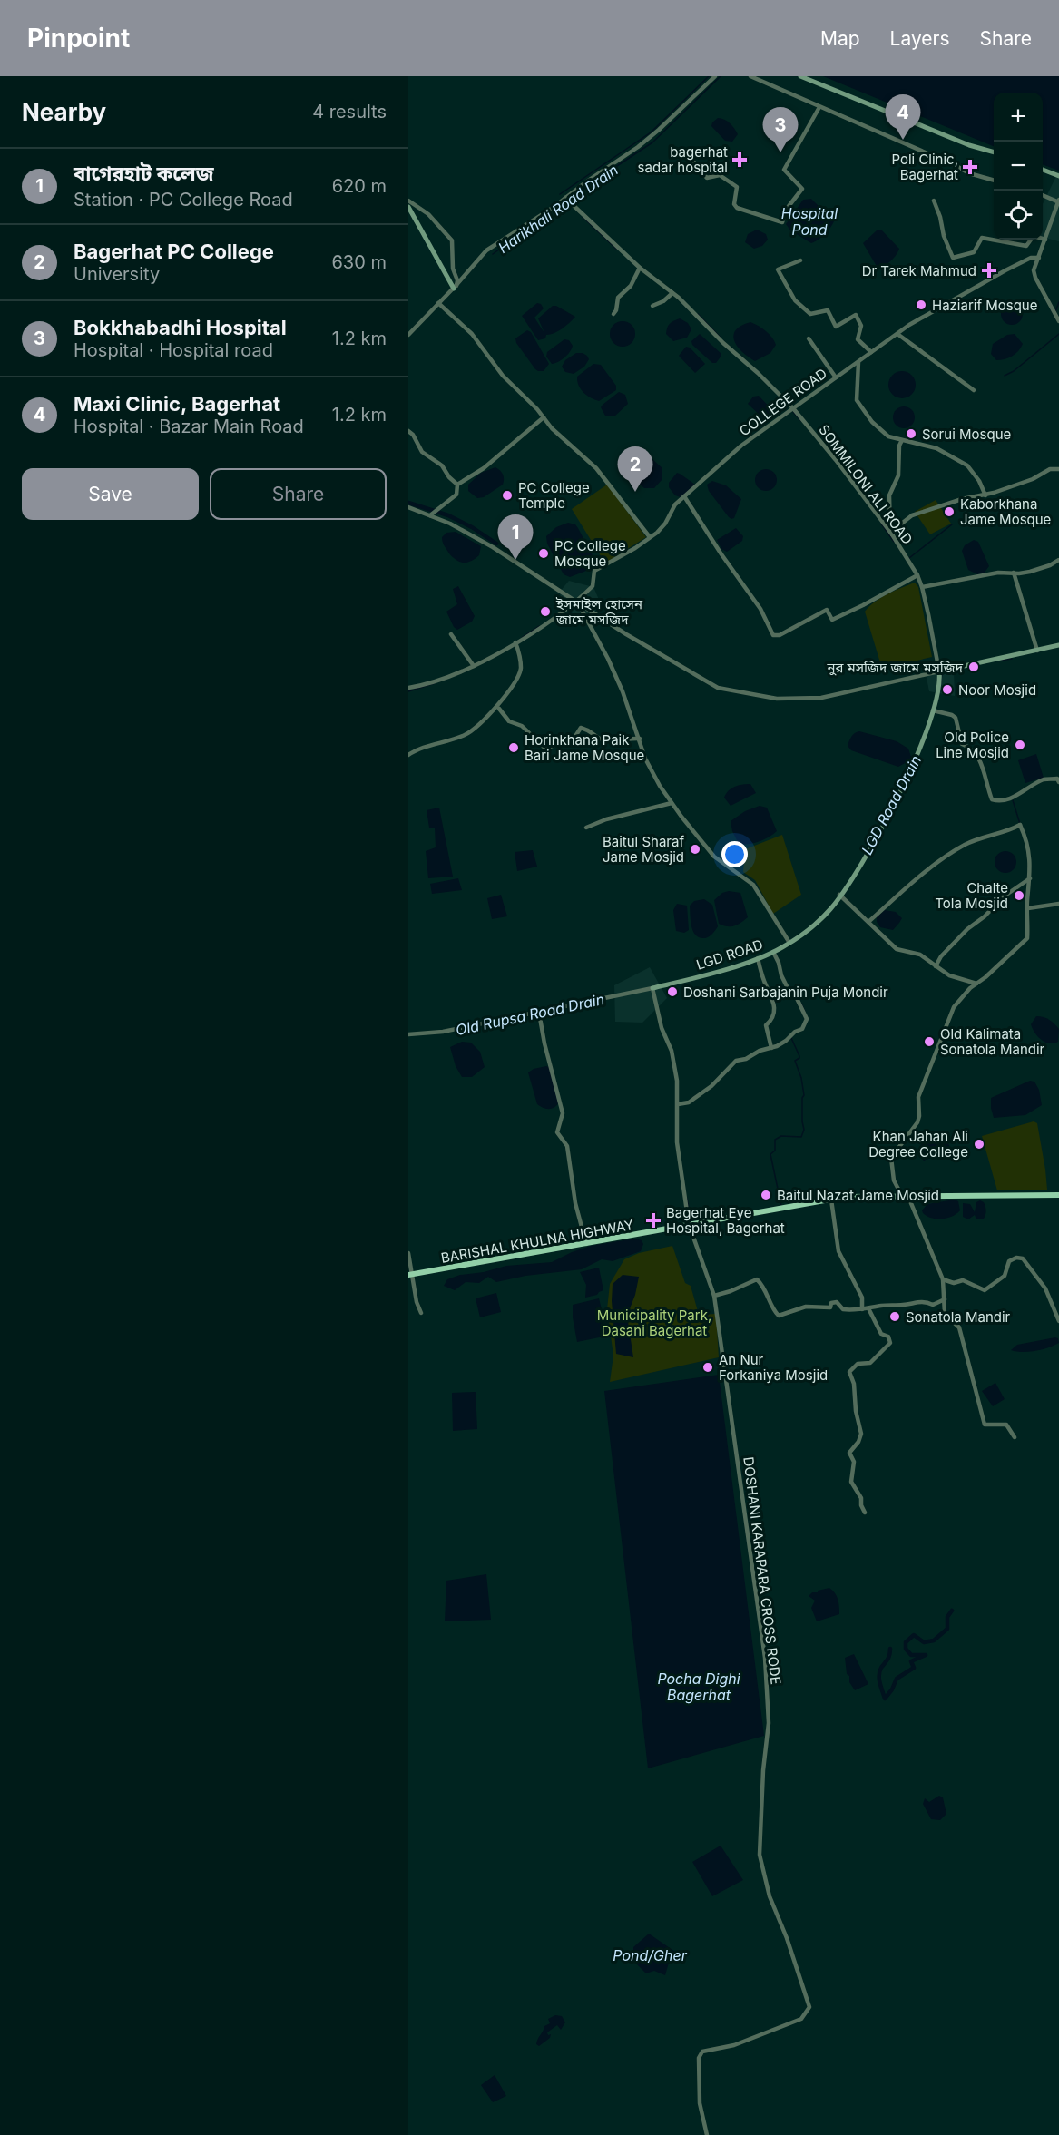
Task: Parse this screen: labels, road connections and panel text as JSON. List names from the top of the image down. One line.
{"streets":{"highway":["BARISHAL KHULNA HIGHWAY"],"main road":["LGD ROAD"],"street":["COLLEGE ROAD","SOMMILONI ALI ROAD","DOSHANI KARAPARA CROSS RODE"]},"crossings":[["COLLEGE ROAD","SOMMILONI ALI ROAD"],["SOMMILONI ALI ROAD","LGD ROAD"],["LGD ROAD","DOSHANI KARAPARA CROSS RODE"],["BARISHAL KHULNA HIGHWAY","DOSHANI KARAPARA CROSS RODE"]],"water":["Harikhali Road Drain","Hospital Pond","LGD Road Drain","Old Rupsa Road Drain","Pocha Dighi Bagerhat","Pond/Gher"],"parks":["Municipality Park, Dasani Bagerhat"],"places":{"health":["bagerhat sadar hospital","Poli Clinic, Bagerhat","Dr Tarek Mahmud","Bagerhat Eye Hospital, Bagerhat"],"other":["Haziarif Mosque","Sorui Mosque","PC College Temple","Kaborkhana Jame Mosque","PC College Mosque","ইসমাইল হোসেন জামে মসজিদ","নুর মসজিদ জামে মসজিদ","Noor Mosjid","Old Police Line Mosjid","Horinkhana Paik Bari Jame Mosque","Baitul Sharaf Jame Mosjid","Chalte Tola Mosjid","Doshani Sarbajanin Puja Mondir","Old Kalimata Sonatola Mandir","Khan Jahan Ali Degree College","Baitul Nazat Jame Mosjid","Sonatola Mandir","An Nur Forkaniya Mosjid"]},"page":{"header":"Pinpoint","nav":["Map","Layers","Share"],"heading":["Nearby","4 results"],"map_buttons":["+","−"],"pins":["4","3","2","1"],"list":[{"mark":"1","name":"বাগেরহাট কলেজ","note":"Station · PC College Road","value":"620 m"},{"mark":"2","name":"Bagerhat PC College","note":"University","value":"630 m"},{"mark":"3","name":"Bokkhabadhi Hospital","note":"Hospital · Hospital road","value":"1.2 km"},{"mark":"4","name":"Maxi Clinic, Bagerhat","note":"Hospital · Bazar Main Road","value":"1.2 km"}],"buttons":["Save","Share"]}}
